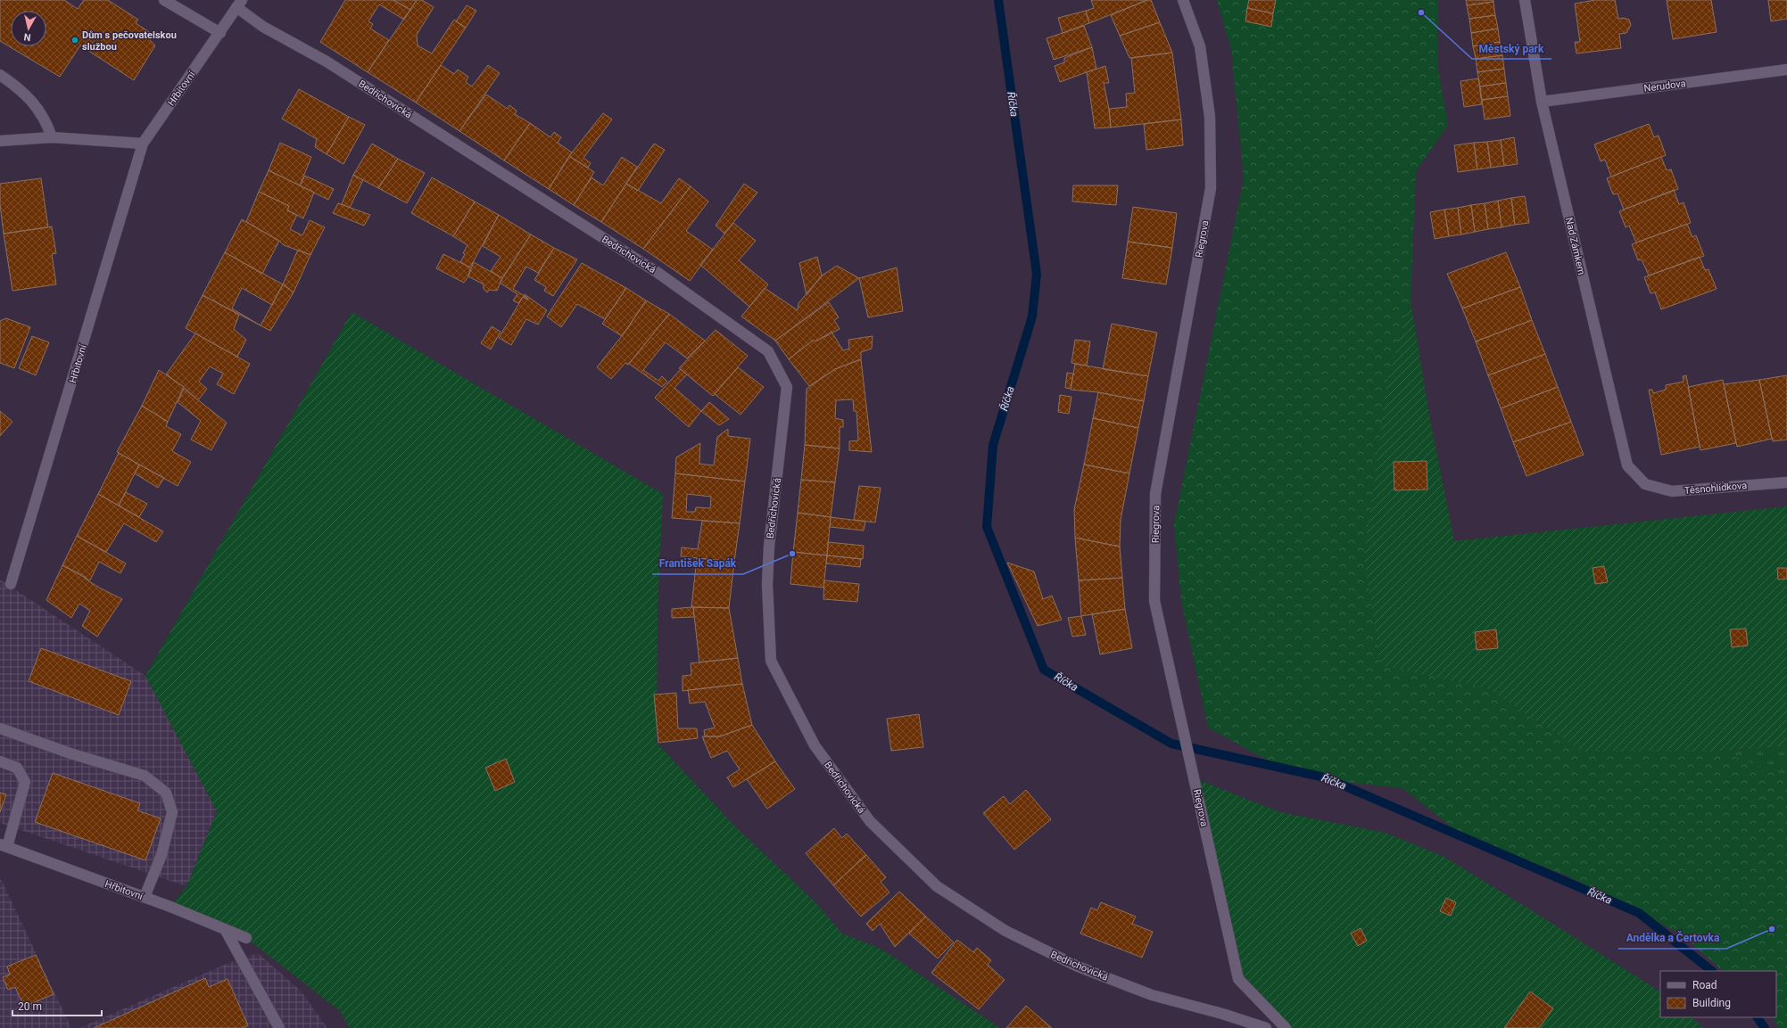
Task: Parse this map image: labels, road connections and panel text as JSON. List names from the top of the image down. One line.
{"streets":{"street":["Nerudova","Hřbitovní","Bedřichovická","Riegrova","Nad Zámkem","Těsnohlídkova"]},"crossings":[["Nerudova","Nad Zámkem"],["Hřbitovní","Bedřichovická"],["Nad Zámkem","Těsnohlídkova"]],"water":["Říčka"],"places":["Městský park","Dům s pečovatelskou službou","František Sapák","Andělka a Čertovka"],"legend":["Road","Building"],"scale_bar":"20 m","north":"bottom"}
